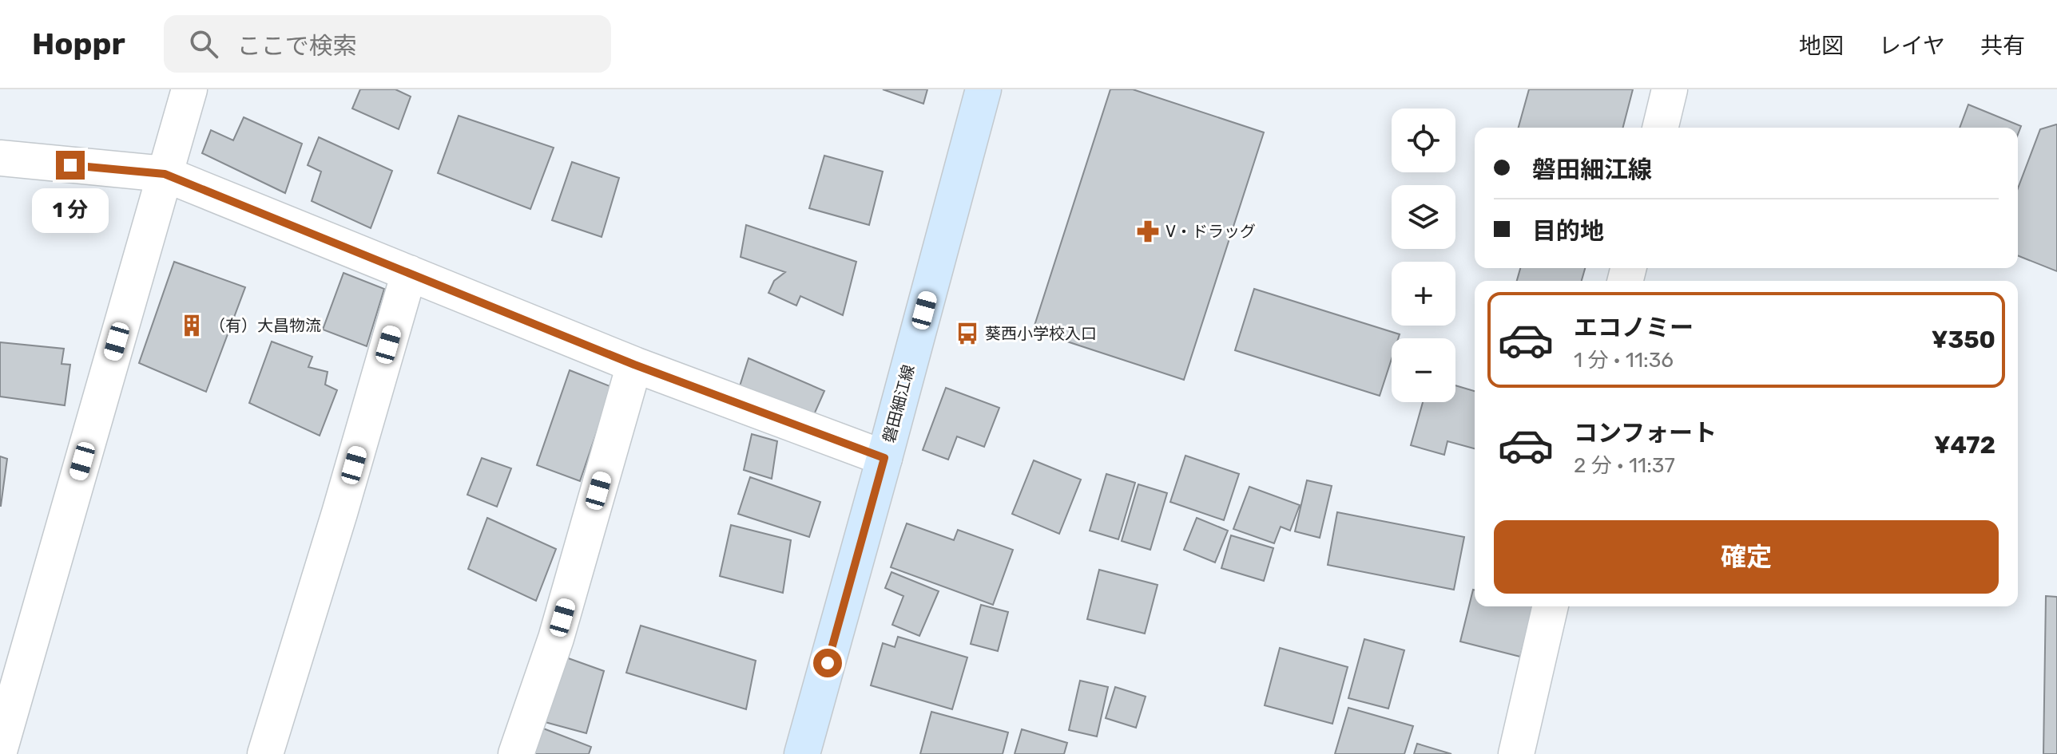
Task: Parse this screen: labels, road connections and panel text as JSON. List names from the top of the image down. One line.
{"streets":{"main road":["磐田細江線"]},"places":{"pharmacy":["V・ドラッグ"],"building":["（有）大昌物流"],"bus stop":["葵西小学校入口"]},"page":{"header":"Hoppr","search":"ここで検索","nav":["地図","レイヤ","共有"],"map_buttons":["+","−"],"banner":["磐田細江線","目的地"],"bubble":"1 分","list":[{"name":"エコノミー","note":"1 分 · 11:36","value":"¥350"},{"name":"コンフォート","note":"2 分 · 11:37","value":"¥472"}],"buttons":"確定"}}
